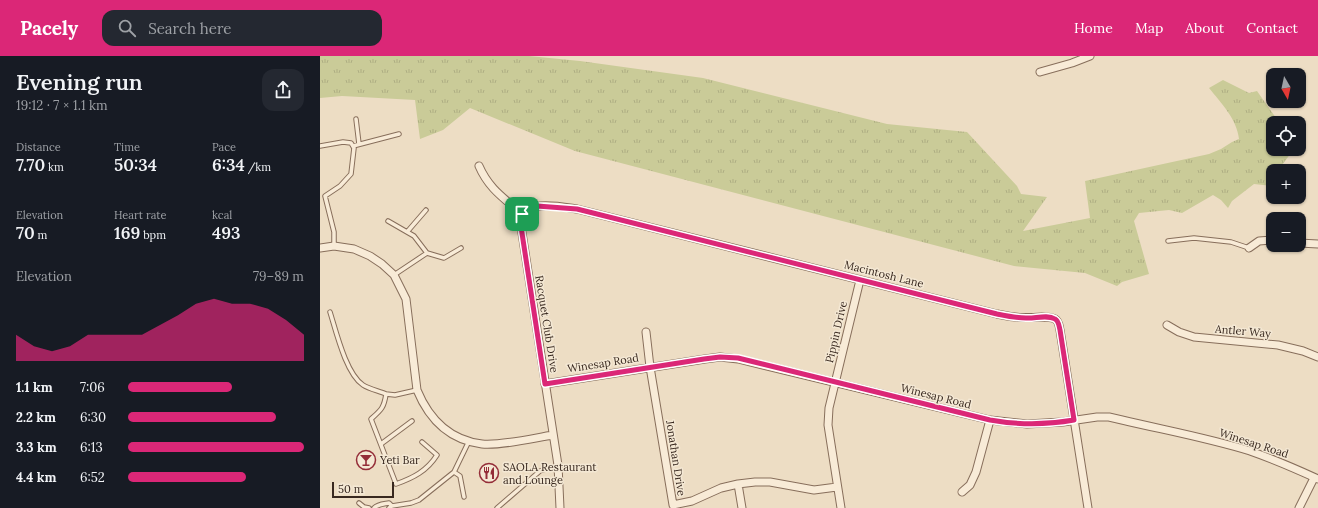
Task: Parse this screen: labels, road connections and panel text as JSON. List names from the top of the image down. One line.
{"streets":{"street":["Macintosh Lane","Racquet Club Drive","Antler Way","Pippin Drive","Winesap Road","Jonathan Drive"]},"crossings":[["Macintosh Lane","Racquet Club Drive"],["Macintosh Lane","Pippin Drive"],["Macintosh Lane","Winesap Road"],["Racquet Club Drive","Winesap Road"],["Pippin Drive","Winesap Road"],["Pippin Drive","Jonathan Drive"],["Winesap Road","Jonathan Drive"]],"places":{"bar":["Yeti Bar"],"restaurant":["SAOLA Restaurant and Lounge"]},"scale_bar":"50 m","north":"bottom","page":{"header":"Pacely","search":"Search here","nav":["Home","Map","About","Contact"],"heading":["Evening run","19:12 · 7 × 1.1 km"],"map_buttons":["+","−"],"stats":[["Distance","7.70 km"],["Time","50:34"],["Pace","6:34 /km"],["Elevation","70 m"],["Heart rate","169 bpm"],["kcal","493"]],"chart":["Elevation","79–89 m"],"list":[{"name":"1.1 km","note":"7:06"},{"name":"2.2 km","note":"6:30"},{"name":"3.3 km","note":"6:13"},{"name":"4.4 km","note":"6:52"}],"scale":"50 m"}}
